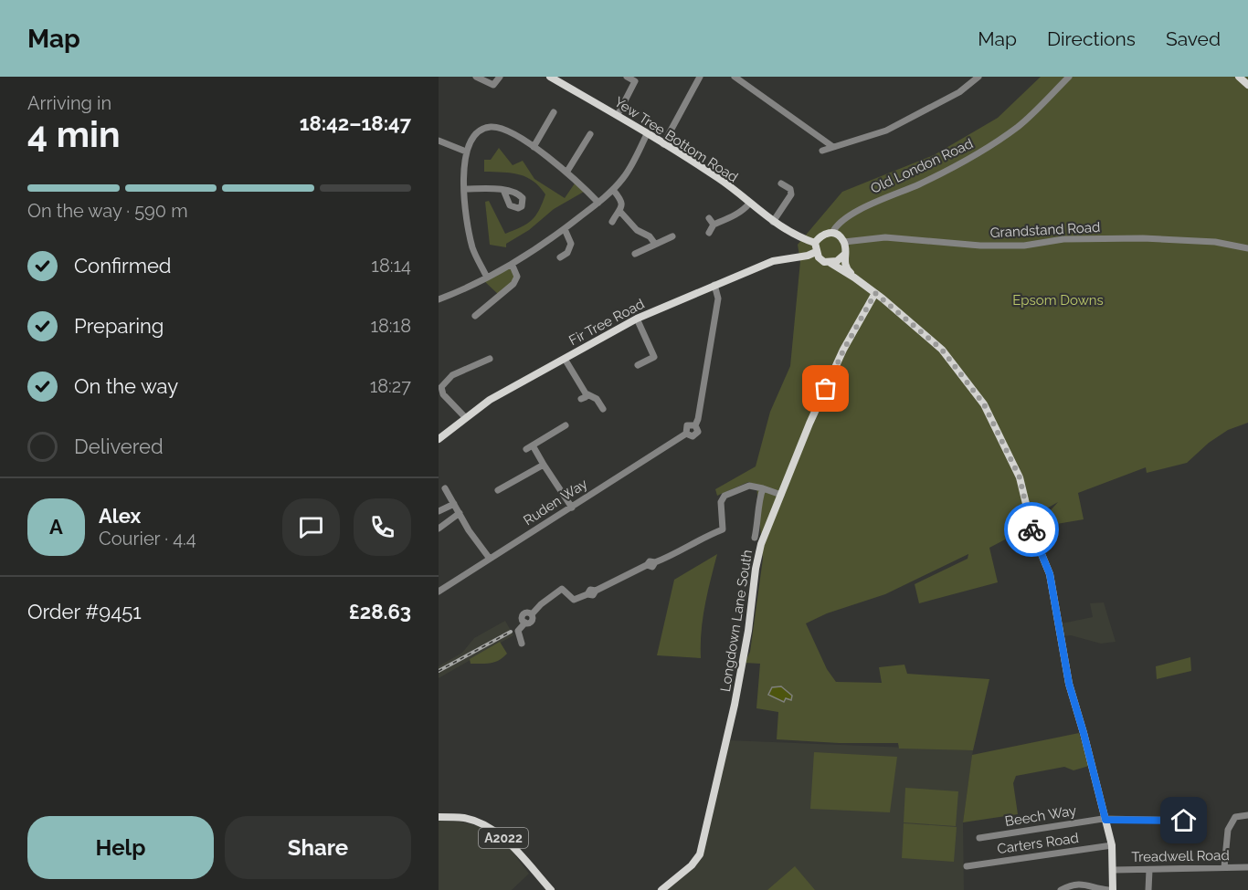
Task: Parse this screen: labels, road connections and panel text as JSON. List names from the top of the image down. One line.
{"streets":{"main road":["Yew Tree Bottom Road","Fir Tree Road","Longdown Lane South","A2022"],"street":["Old London Road","Grandstand Road","Ruden Way","Beech Way","Carters Road","Treadwell Road"]},"crossings":[["Yew Tree Bottom Road","Old London Road"],["Yew Tree Bottom Road","Grandstand Road"],["Yew Tree Bottom Road","Fir Tree Road"],["Old London Road","Grandstand Road"],["Old London Road","Fir Tree Road"],["Grandstand Road","Fir Tree Road"],["Fir Tree Road","Ruden Way"]],"parks":["Epsom Downs"],"page":{"header":"Map","nav":["Map","Directions","Saved"],"heading":["4 min","Arriving in","18:42–18:47"],"panel":["Alex","Courier · 4.4","Order #9451","£28.63"],"bar":"On the way · 590 m","list":[["Confirmed","18:14"],["Preparing","18:18"],["On the way","18:27"],"Delivered"],"round":"A","buttons":["Help","Share"]}}
